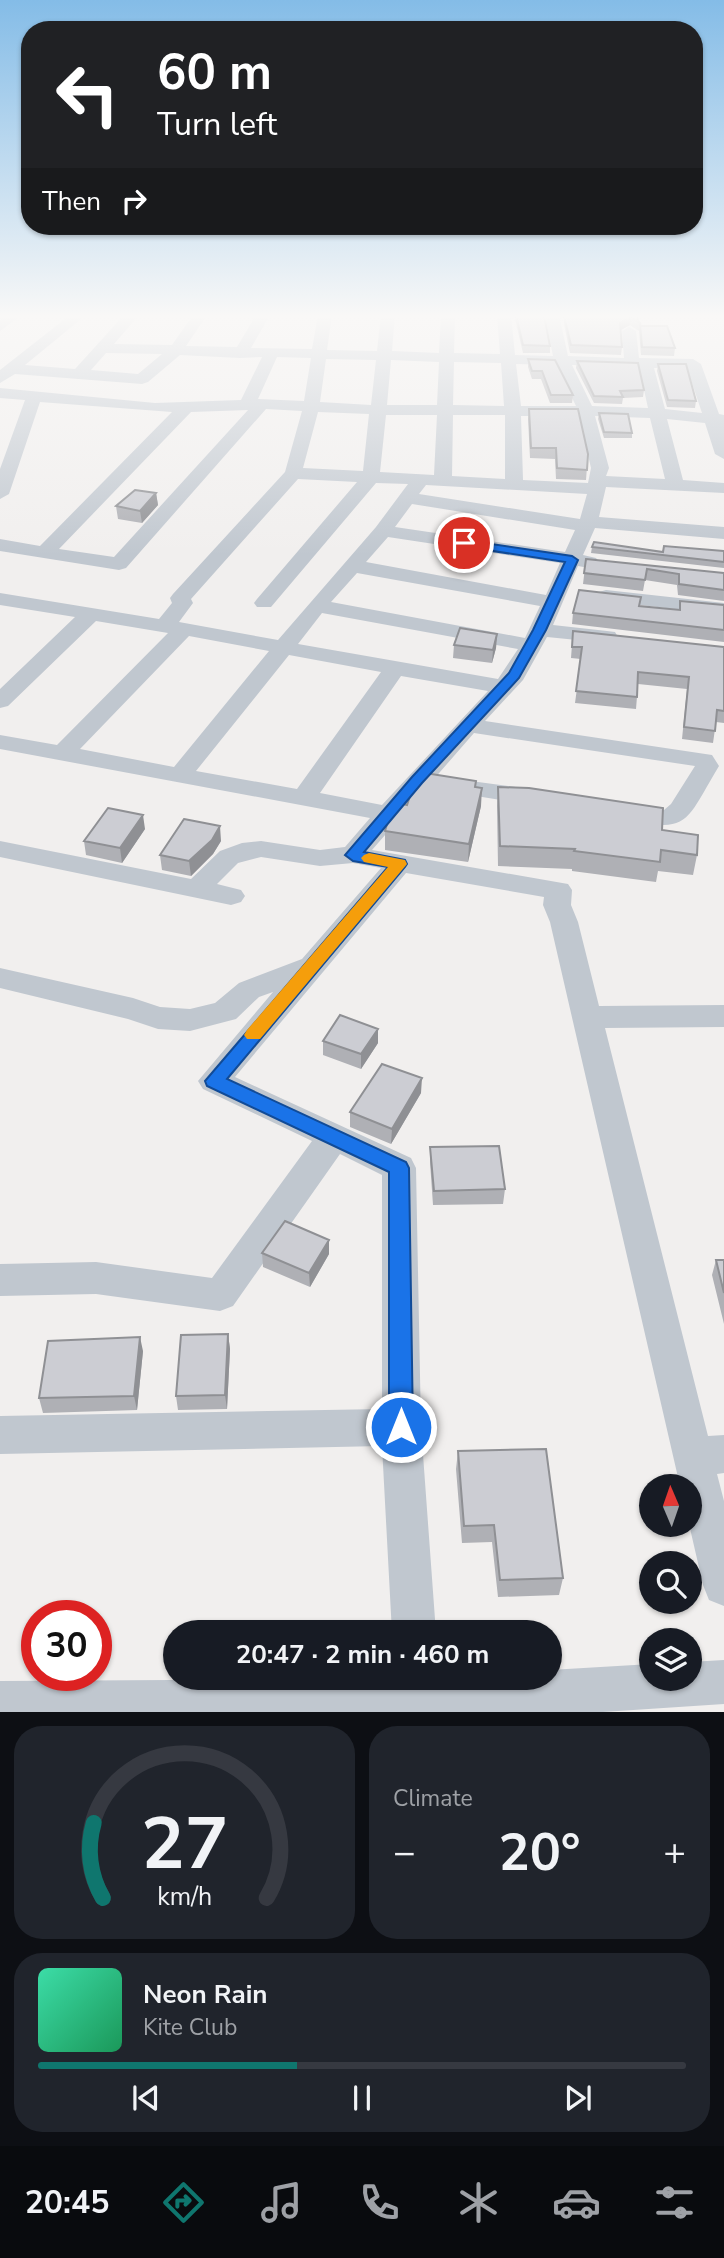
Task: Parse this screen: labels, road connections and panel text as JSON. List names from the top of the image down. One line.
{"north":"top","page":{"turn":["60 m","Turn left"],"then":"Then","limit":"30","trip":"20:47 · 2 min · 460 m","tile":"Climate","heat":["−","20°","+"],"song":["Neon Rain","Kite Club"],"tabs":"20:45","gauge":["27","km/h"]}}
